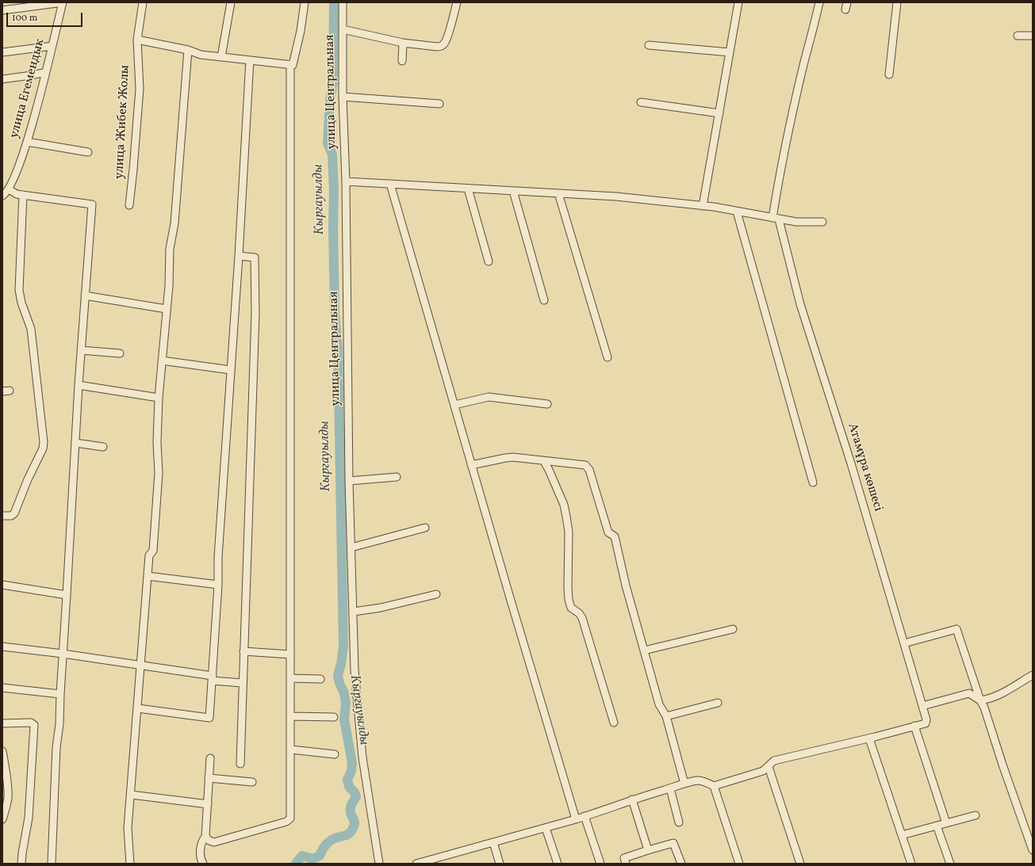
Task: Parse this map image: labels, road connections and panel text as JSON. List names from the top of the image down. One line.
{"streets":{"street":["улица Егемендык","улица Центральная","улица Жибек Жолы","Атамұра көшесі"]},"water":["Кыргауылды"],"scale_bar":"100 m"}
